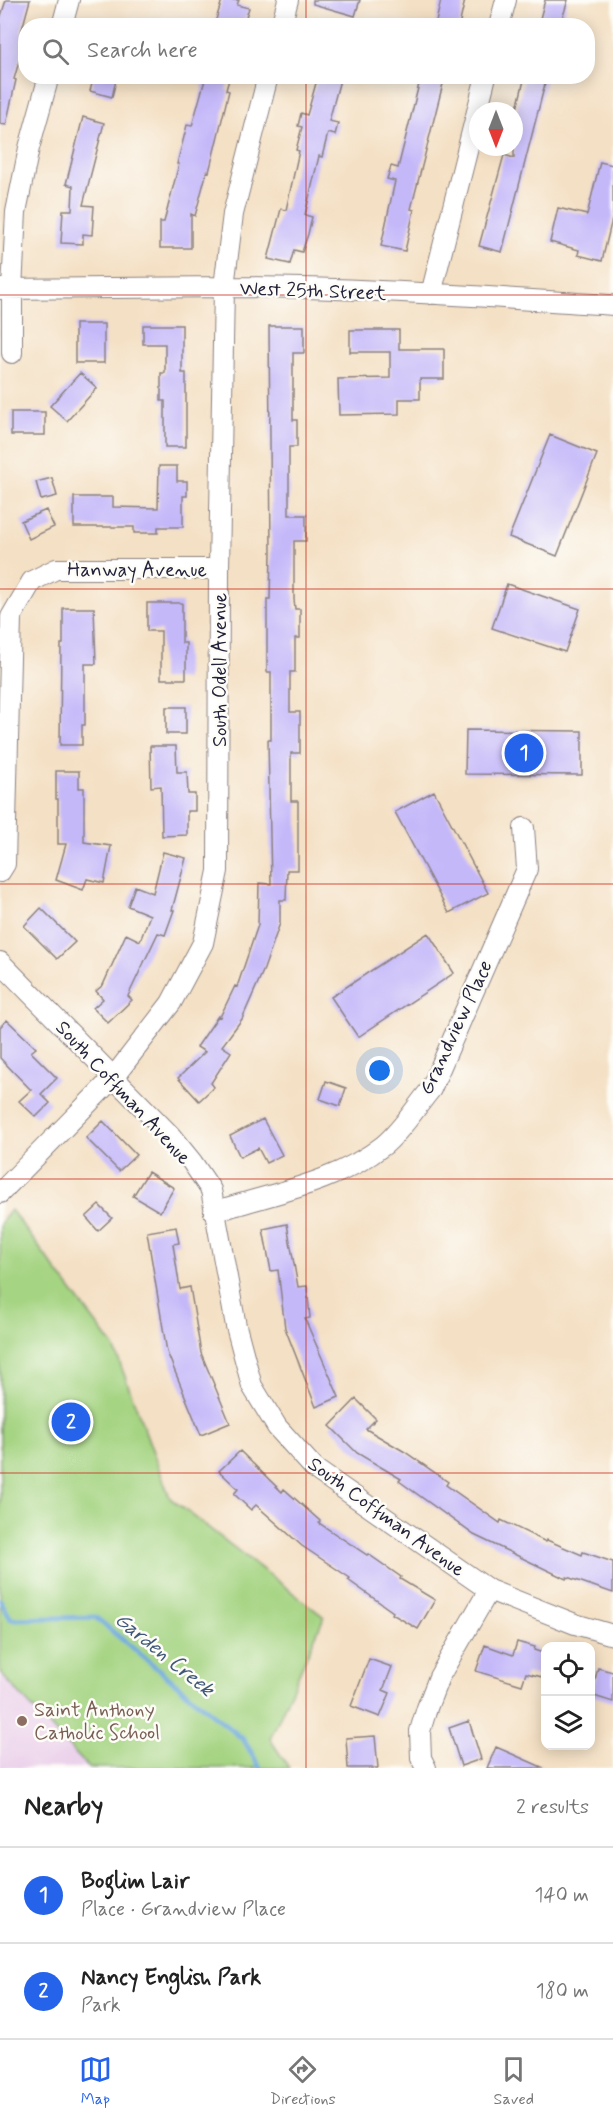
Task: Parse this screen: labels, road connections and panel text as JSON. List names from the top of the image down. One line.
{"streets":{"street":["West 25th Street","Hanway Avenue","South Odell Avenue","Grandview Place","South Coffman Avenue"]},"crossings":[["West 25th Street","South Odell Avenue"],["Hanway Avenue","South Odell Avenue"],["South Odell Avenue","South Coffman Avenue"],["Grandview Place","South Coffman Avenue"]],"water":["Garden Creek"],"places":["Saint Anthony Catholic School"],"north":"bottom","page":{"search":"Search here","pins":["1","2"],"heading":["Nearby","2 results"],"list":[{"mark":"1","name":"Boglim Lair","note":"Place · Grandview Place","value":"140 m"},{"mark":"2","name":"Nancy English Park","note":"Park","value":"180 m"}],"nav":["Map","Directions","Saved"]}}
